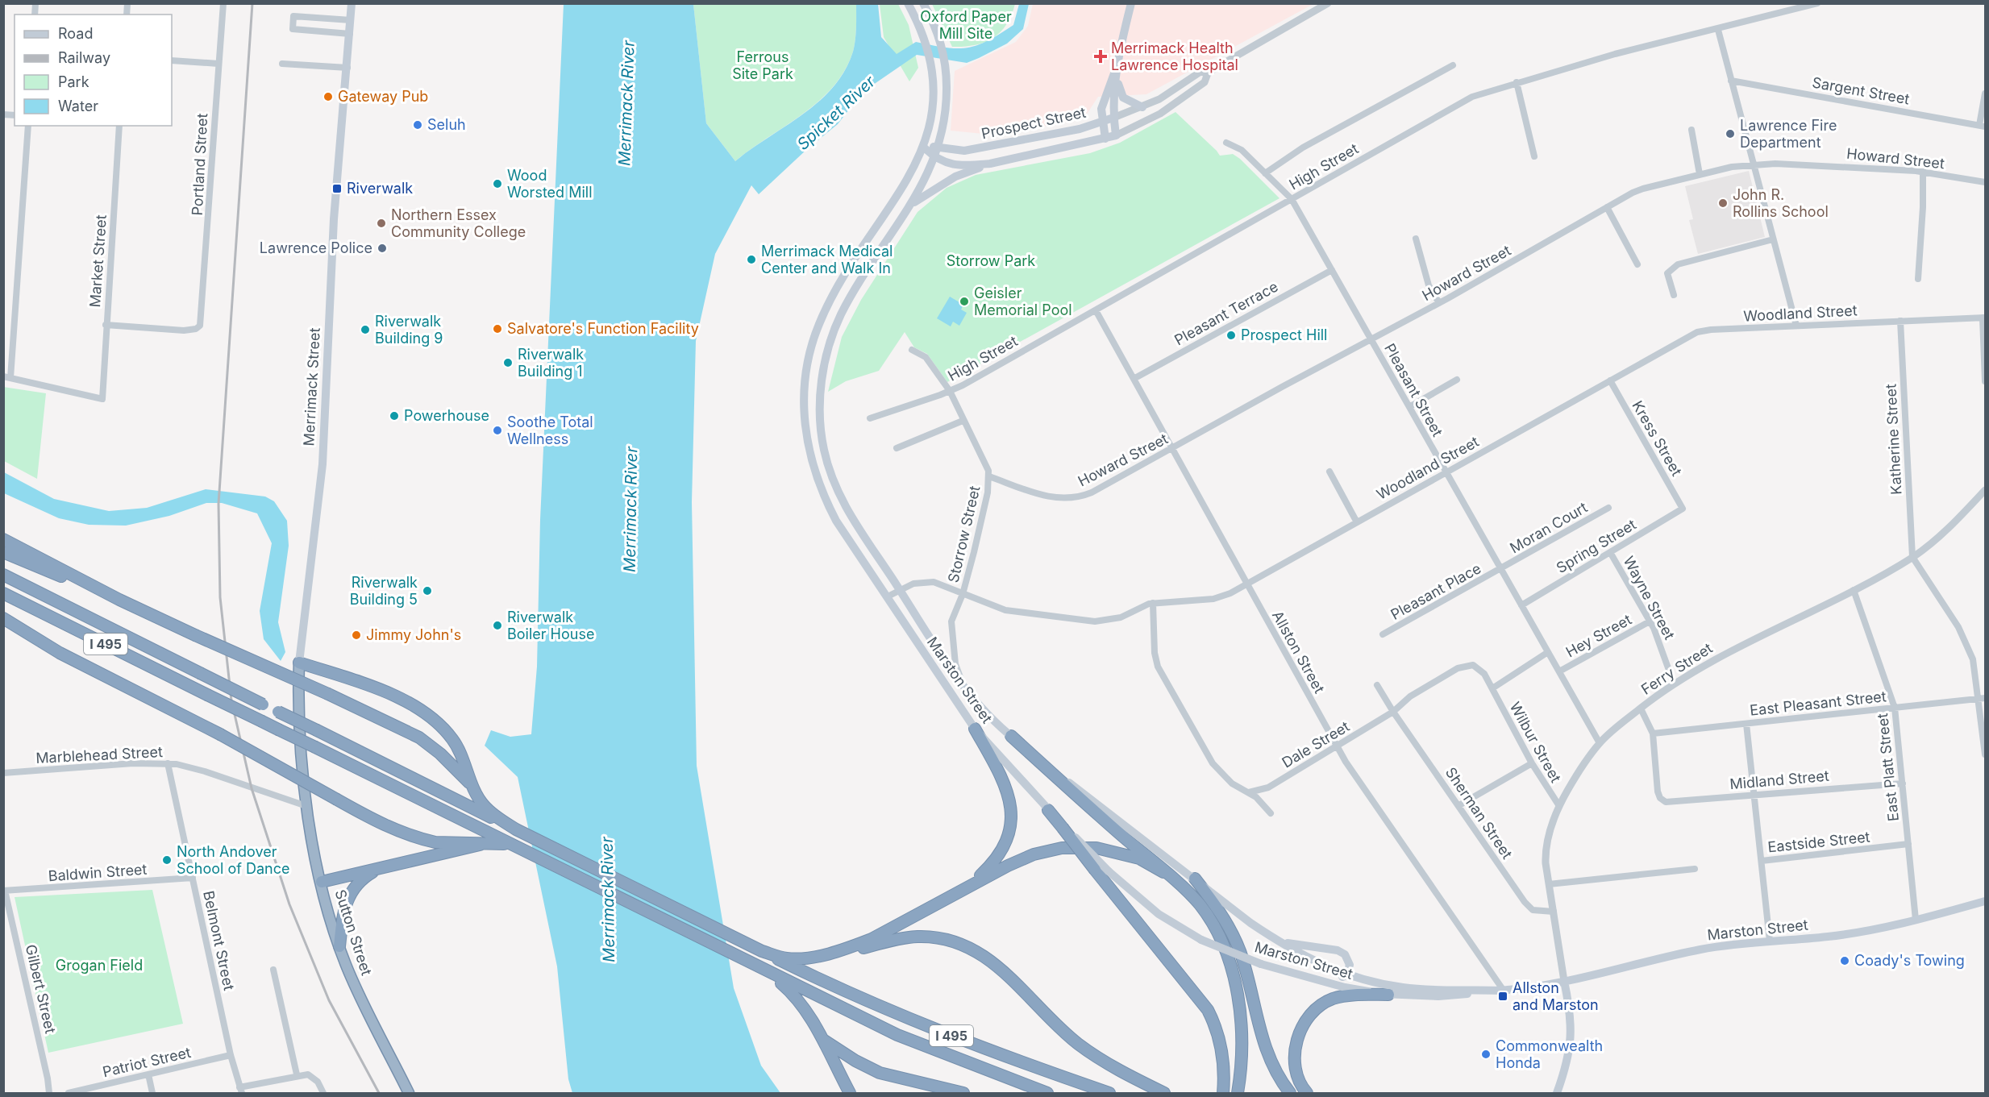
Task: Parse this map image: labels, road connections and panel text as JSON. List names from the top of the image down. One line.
{"streets":{"highway":["Merrimack Street","I 495","Sutton Street"],"main road":["Prospect Street","Marston Street"],"street":["Sargent Street","Howard Street","Portland Street","High Street","Market Street","Pleasant Terrace","Woodland Street","Pleasant Street","Kress Street","Katherine Street","Moran Court","Storrow Street","Spring Street","Pleasant Place","Wayne Street","Hey Street","Allston Street","Ferry Street","East Pleasant Street","Wilbur Street","Dale Street","Marblehead Street","East Platt Street","Midland Street","Sherman Street","Eastside Street","Baldwin Street","Belmont Street","Gilbert Street","Patriot Street"]},"crossings":[["Prospect Street","Marston Street"],["Howard Street","Pleasant Street"],["Howard Street","Storrow Street"],["Howard Street","Allston Street"],["Portland Street","Market Street"],["High Street","Pleasant Street"],["High Street","Storrow Street"],["High Street","Allston Street"],["Pleasant Terrace","Pleasant Street"],["Pleasant Terrace","Allston Street"],["Woodland Street","Pleasant Street"],["Woodland Street","Kress Street"],["Woodland Street","Katherine Street"],["Woodland Street","Storrow Street"],["Woodland Street","Allston Street"],["Woodland Street","Marston Street"],["Merrimack Street","Sutton Street"],["Pleasant Street","Moran Court"],["Pleasant Street","Spring Street"],["Pleasant Street","Pleasant Place"],["Pleasant Street","Hey Street"],["Pleasant Street","Ferry Street"],["Kress Street","Spring Street"],["Katherine Street","Ferry Street"],["Moran Court","Pleasant Place"],["Storrow Street","Marston Street"],["Spring Street","Wayne Street"],["Wayne Street","Hey Street"],["Wayne Street","Ferry Street"],["Allston Street","Marston Street"],["Allston Street","Dale Street"],["Ferry Street","Marston Street"],["Ferry Street","Wilbur Street"],["Ferry Street","East Platt Street"],["Ferry Street","Sherman Street"],["Marston Street","East Platt Street"],["East Pleasant Street","East Platt Street"],["East Pleasant Street","Midland Street"],["Wilbur Street","Dale Street"],["Wilbur Street","Sherman Street"],["Dale Street","Sherman Street"],["Marblehead Street","Sutton Street"],["Marblehead Street","Belmont Street"],["East Platt Street","Midland Street"],["East Platt Street","Eastside Street"],["Baldwin Street","Belmont Street"],["Baldwin Street","Gilbert Street"],["Belmont Street","Patriot Street"]],"water":["Merrimack River","Spicket River"],"parks":["Oxford Paper Mill Site","Ferrous Site Park","Storrow Park","Grogan Field"],"places":{"health":["Merrimack Health Lawrence Hospital"],"other":["Gateway Pub","Seluh","Lawrence Fire Department","Wood Worsted Mill","John R. Rollins School","Northern Essex Community College","Lawrence Police","Merrimack Medical Center and Walk In","Geisler Memorial Pool","Salvatore's Function Facility","Riverwalk Building 9","Prospect Hill","Riverwalk Building 1","Powerhouse","Soothe Total Wellness","Riverwalk Building 5","Riverwalk Boiler House","Jimmy John's","North Andover School of Dance","Coady's Towing","Commonwealth Honda"],"transit":["Riverwalk","Allston and Marston"]},"legend":["Road","Railway","Park","Water"]}
